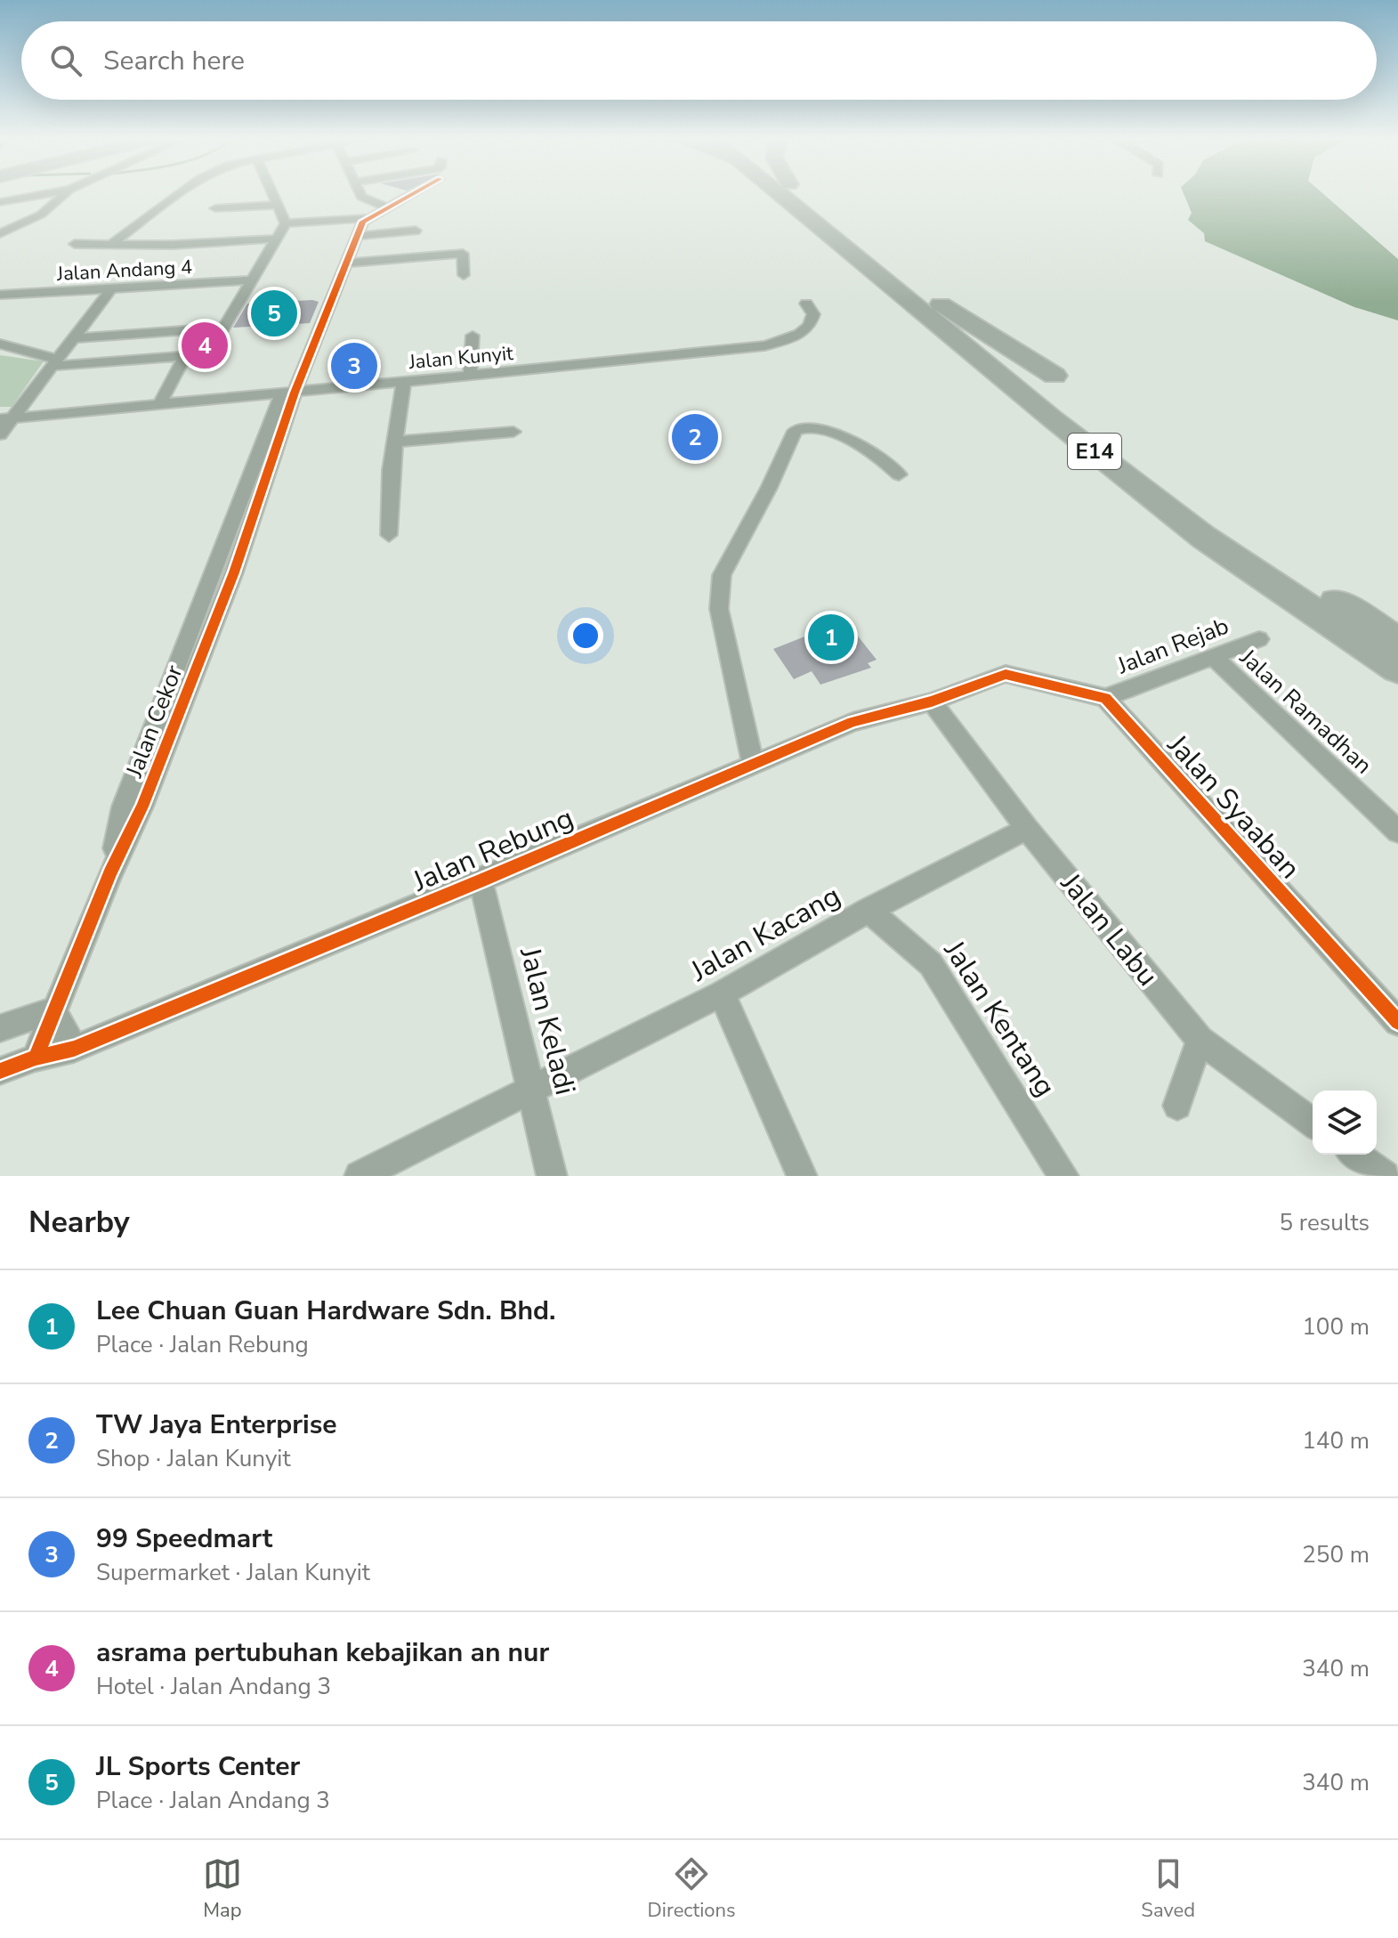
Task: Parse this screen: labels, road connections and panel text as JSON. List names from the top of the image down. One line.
{"streets":{"highway":["E14"],"street":["Jalan Andang 4","Jalan Kunyit","Jalan Rejab","Jalan Ramadhan","Jalan Cekor","Jalan Syaaban","Jalan Rebung","Jalan Labu","Jalan Kacang","Jalan Kentang","Jalan Keladi"]},"crossings":[["Jalan Kunyit","Jalan Cekor"],["Jalan Rejab","Jalan Ramadhan"],["Jalan Rejab","Jalan Syaaban"],["Jalan Rejab","Jalan Rebung"],["Jalan Cekor","Jalan Rebung"],["Jalan Syaaban","Jalan Rebung"],["Jalan Rebung","Jalan Labu"],["Jalan Rebung","Jalan Keladi"],["Jalan Labu","Jalan Kacang"],["Jalan Kacang","Jalan Kentang"],["Jalan Kacang","Jalan Keladi"]],"page":{"search":"Search here","pins":["5","4","3","2","1"],"heading":["Nearby","5 results"],"list":[{"mark":"1","name":"Lee Chuan Guan Hardware Sdn. Bhd.","note":"Place · Jalan Rebung","value":"100 m"},{"mark":"2","name":"TW Jaya Enterprise","note":"Shop · Jalan Kunyit","value":"140 m"},{"mark":"3","name":"99 Speedmart","note":"Supermarket · Jalan Kunyit","value":"250 m"},{"mark":"4","name":"asrama pertubuhan kebajikan an nur","note":"Hotel · Jalan Andang 3","value":"340 m"},{"mark":"5","name":"JL Sports Center","note":"Place · Jalan Andang 3","value":"340 m"}],"nav":["Map","Directions","Saved"]}}
